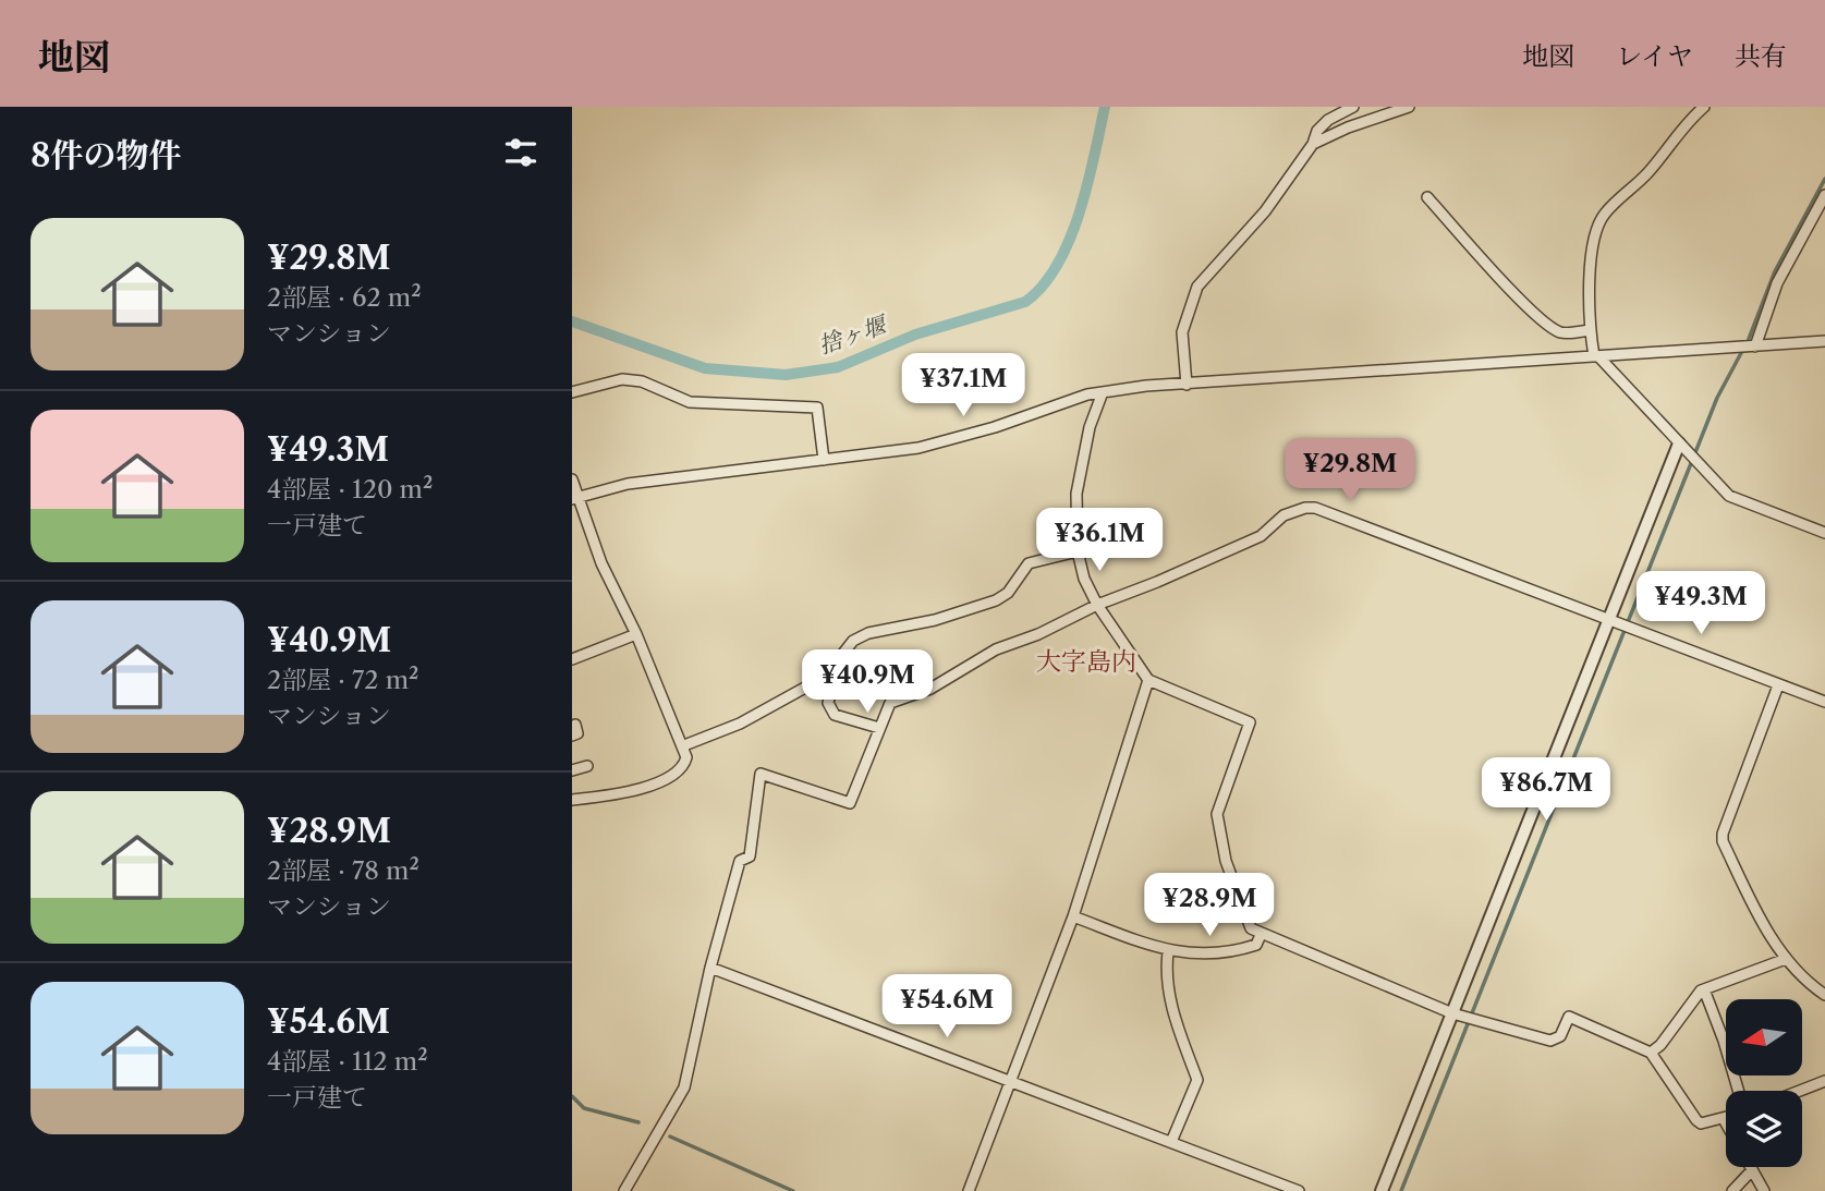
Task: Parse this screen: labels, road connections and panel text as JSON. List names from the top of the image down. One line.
{"districts":["大字島内"],"water":["捨ヶ堰"],"north":"left","page":{"header":"地図","nav":["地図","レイヤ","共有"],"heading":"8件の物件","list":[{"name":"¥29.8M","note":"2部屋 · 62 m² · マンション"},{"name":"¥49.3M","note":"4部屋 · 120 m² · 一戸建て"},{"name":"¥40.9M","note":"2部屋 · 72 m² · マンション"},{"name":"¥28.9M","note":"2部屋 · 78 m² · マンション"},{"name":"¥54.6M","note":"4部屋 · 112 m² · 一戸建て"}],"price":["¥37.1M","¥29.8M","¥36.1M","¥49.3M","¥40.9M","¥86.7M","¥28.9M","¥54.6M"]}}
